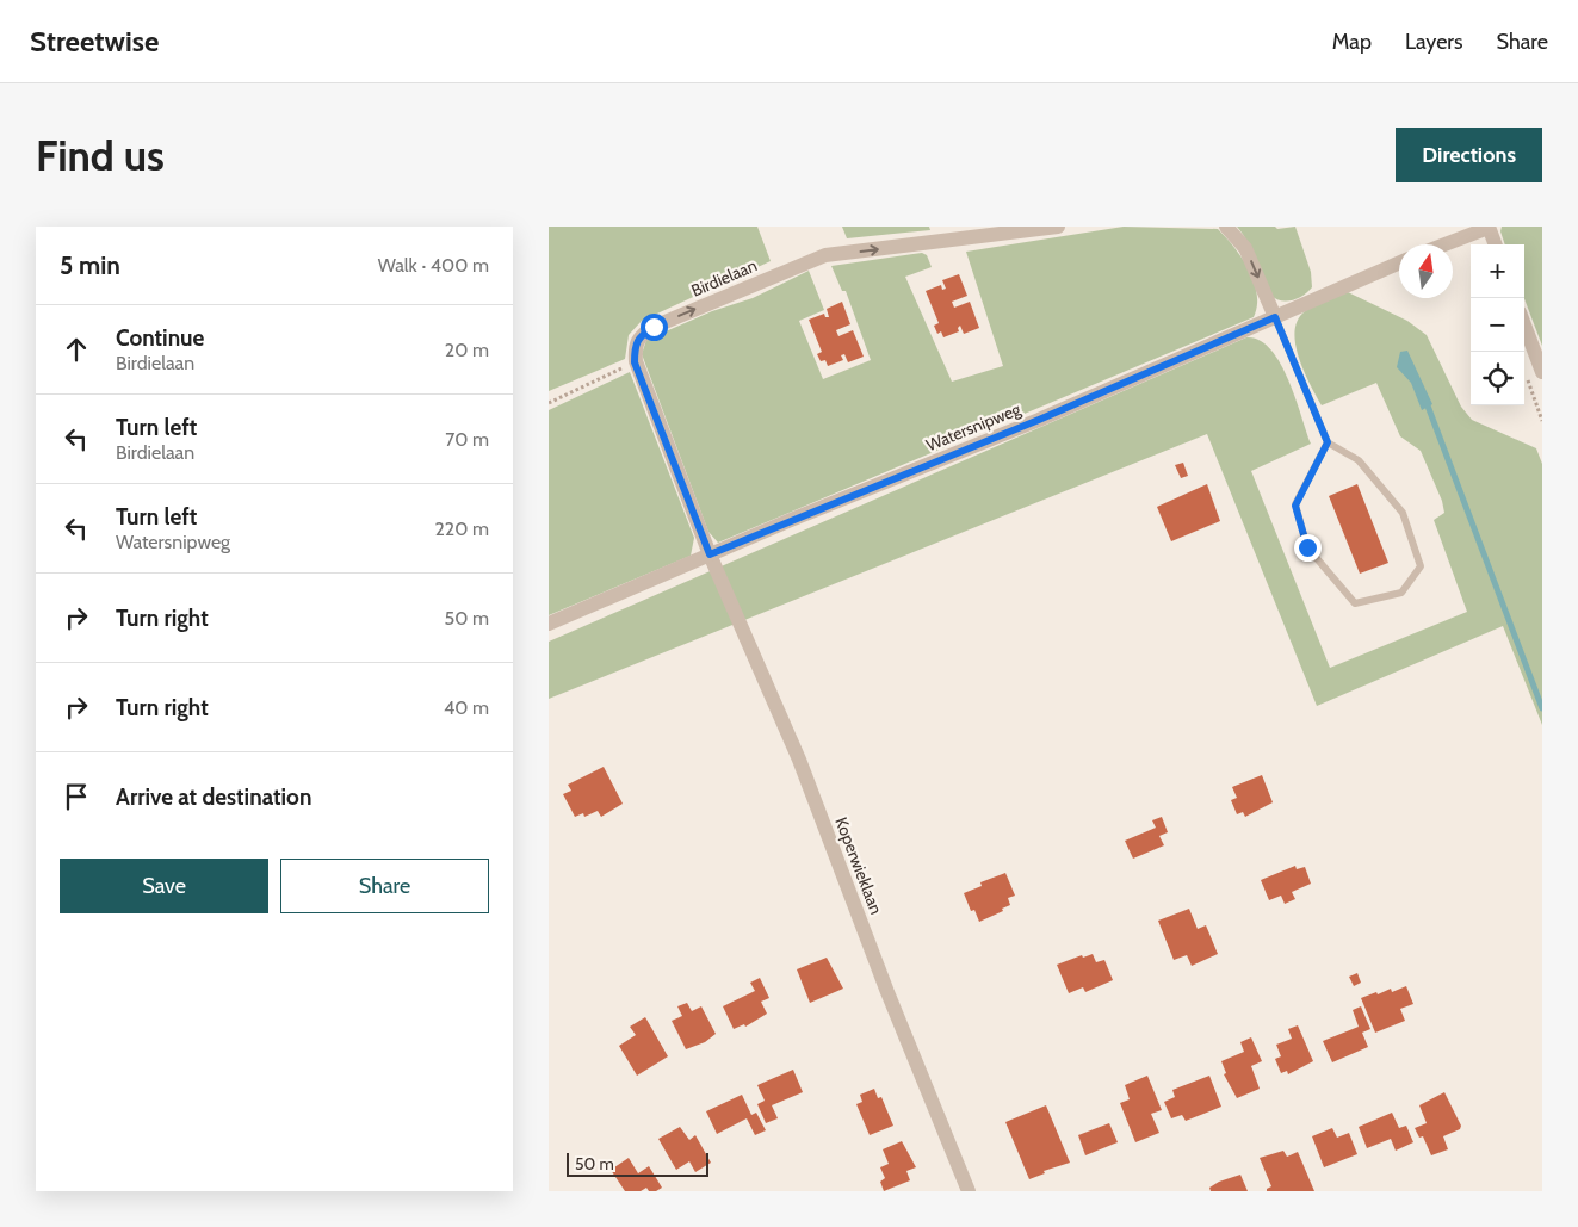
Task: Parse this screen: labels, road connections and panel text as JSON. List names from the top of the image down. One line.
{"streets":{"street":["Birdielaan","Watersnipweg","Koperwieklaan"]},"crossings":[["Watersnipweg","Koperwieklaan"]],"one_way":["Birdielaan"],"scale_bar":"50 m","north":"top","page":{"header":"Streetwise","nav":["Map","Layers","Share"],"buttons":["Directions",["Save","Share"]],"title":"Find us","heading":["5 min","Walk · 400 m"],"map_buttons":["+","−"],"list":[["Continue","Birdielaan","20 m"],["Turn left","Birdielaan","70 m"],["Turn left","Watersnipweg","220 m"],["Turn right","50 m"],["Turn right","40 m"],"Arrive at destination"],"scale":"50 m"}}
